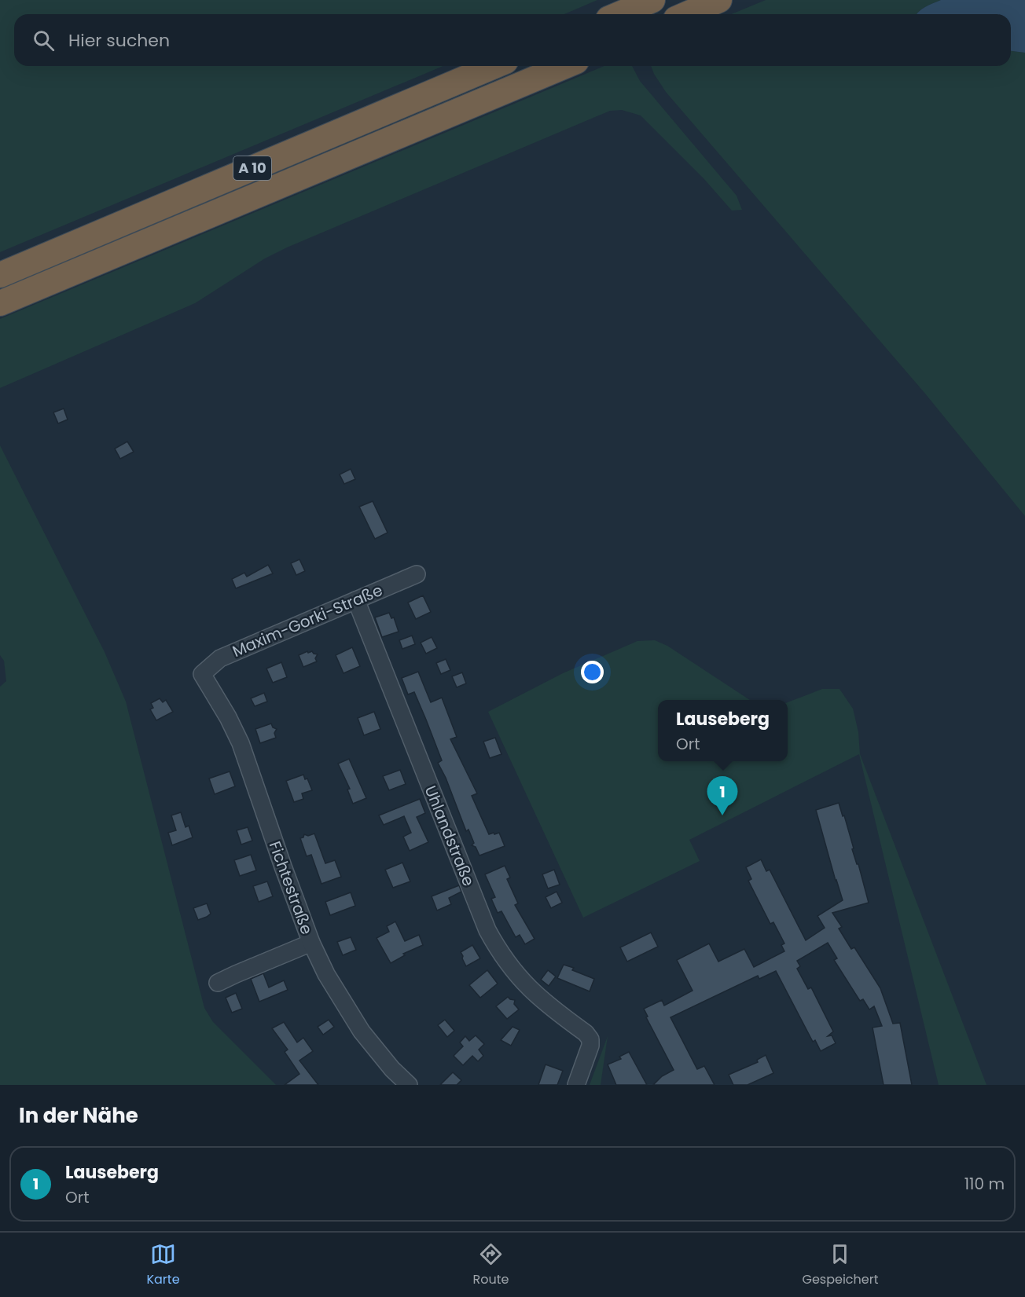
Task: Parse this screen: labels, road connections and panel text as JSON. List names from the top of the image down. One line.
{"streets":{"highway":["A 10"],"street":["Maxim-Gorki-Straße","Uhlandstraße","Fichtestraße"]},"crossings":[["Maxim-Gorki-Straße","Uhlandstraße"],["Maxim-Gorki-Straße","Fichtestraße"]],"page":{"search":"Hier suchen","popup":["Lauseberg","Ort"],"pins":"1","heading":"In der Nähe","list":[{"mark":"1","name":"Lauseberg","note":"Ort","value":"110 m"}],"nav":["Karte","Route","Gespeichert"]}}
